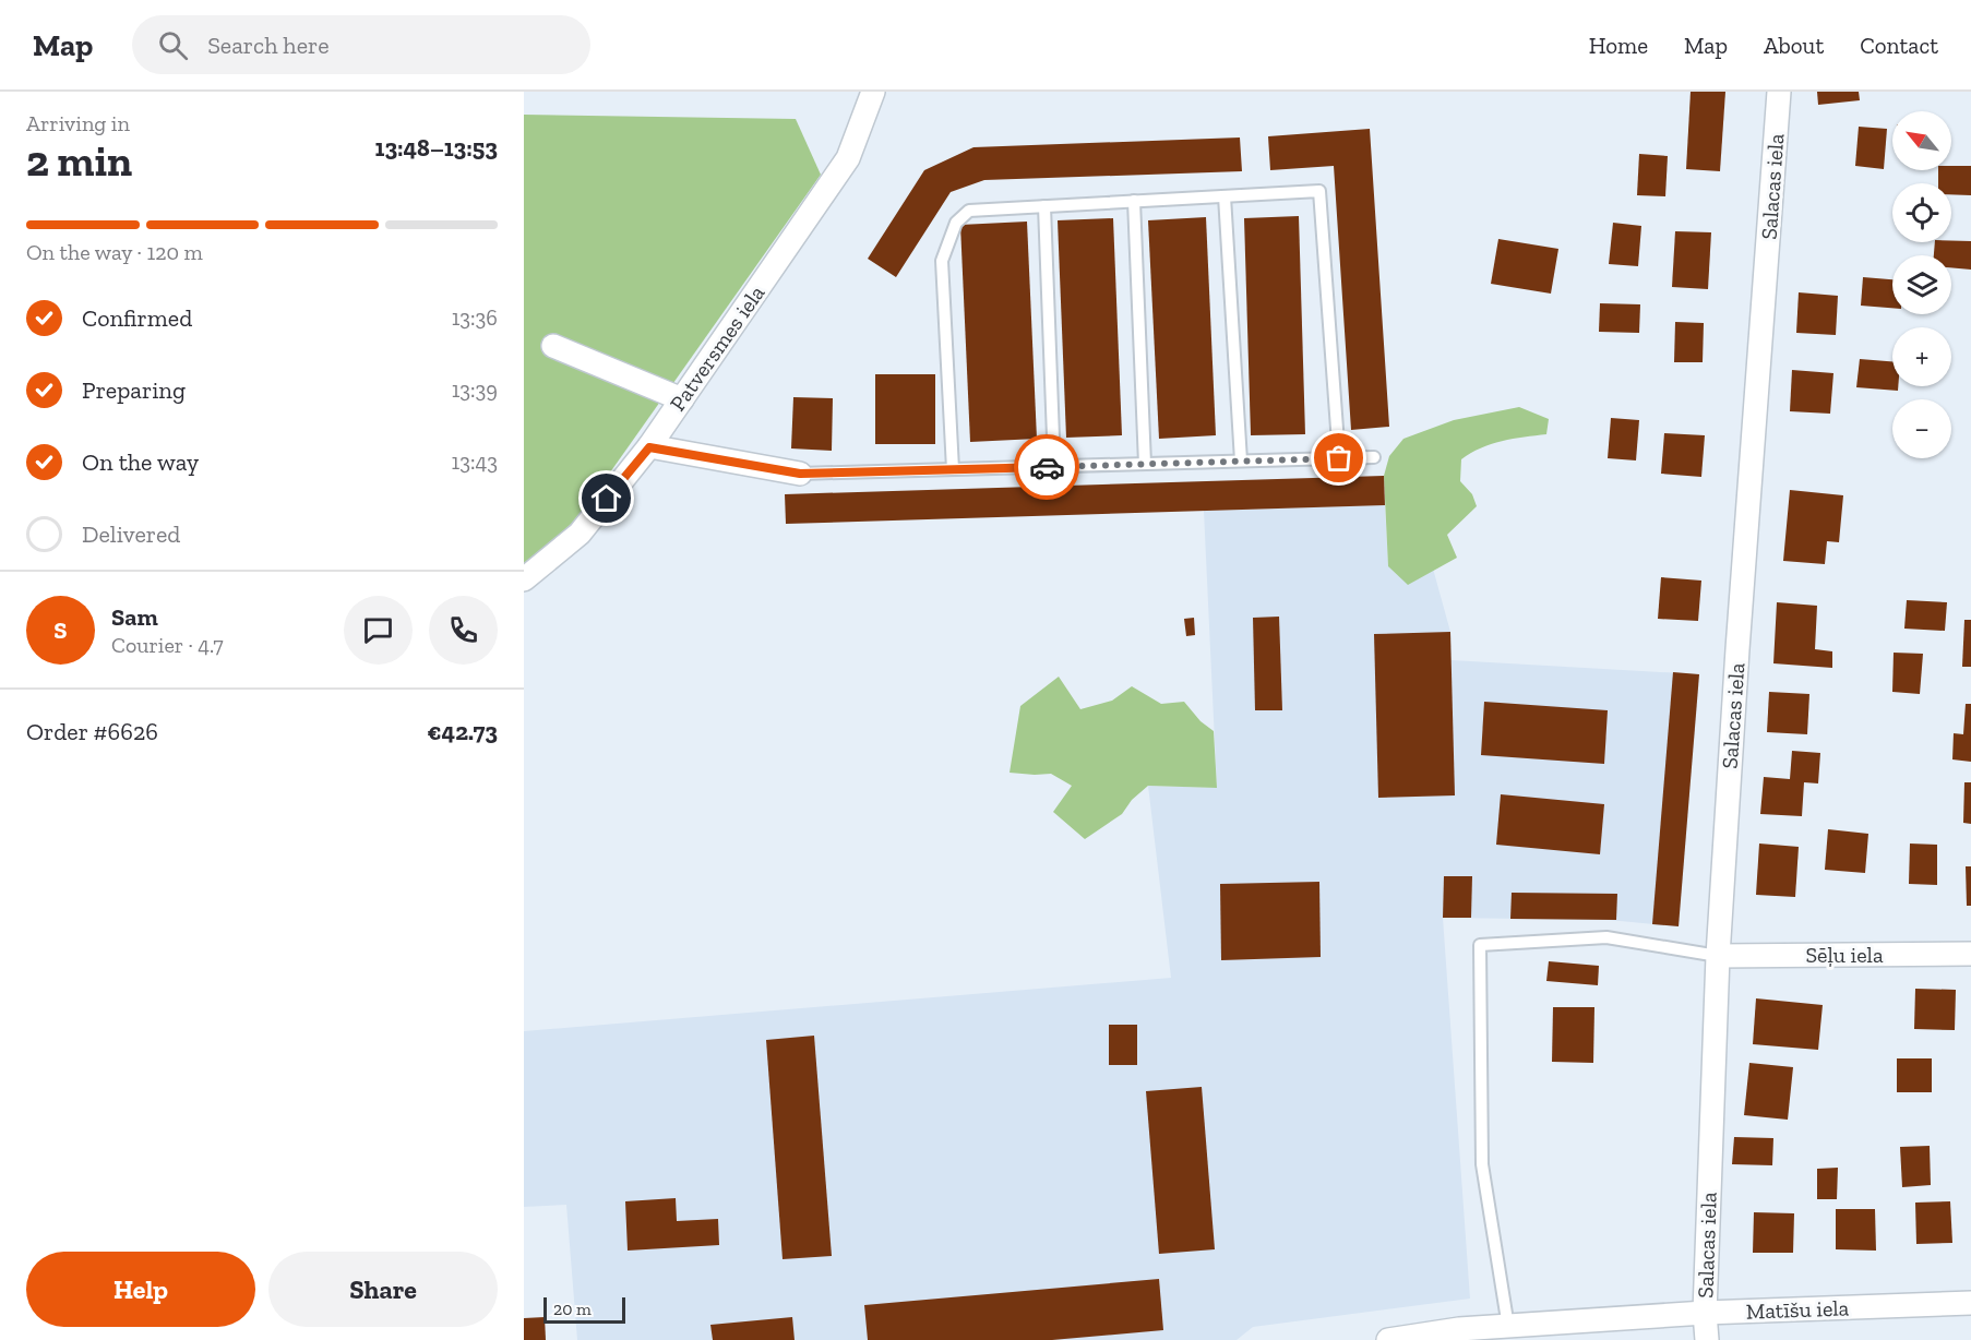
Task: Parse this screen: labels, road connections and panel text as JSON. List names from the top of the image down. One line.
{"streets":{"street":["Salacas iela","Patversmes iela","Sēļu iela","Matīšu iela"]},"crossings":[["Salacas iela","Sēļu iela"],["Salacas iela","Matīšu iela"]],"scale_bar":"20 m","north":"top left","page":{"header":"Map","search":"Search here","nav":["Home","Map","About","Contact"],"heading":["2 min","Arriving in","13:48–13:53"],"panel":["Sam","Courier · 4.7","Order #6626","€42.73"],"map_buttons":["+","−"],"bar":"On the way · 120 m","list":[["Confirmed","13:36"],["Preparing","13:39"],["On the way","13:43"],"Delivered"],"round":"S","buttons":["Help","Share"],"scale":"20 m"}}
